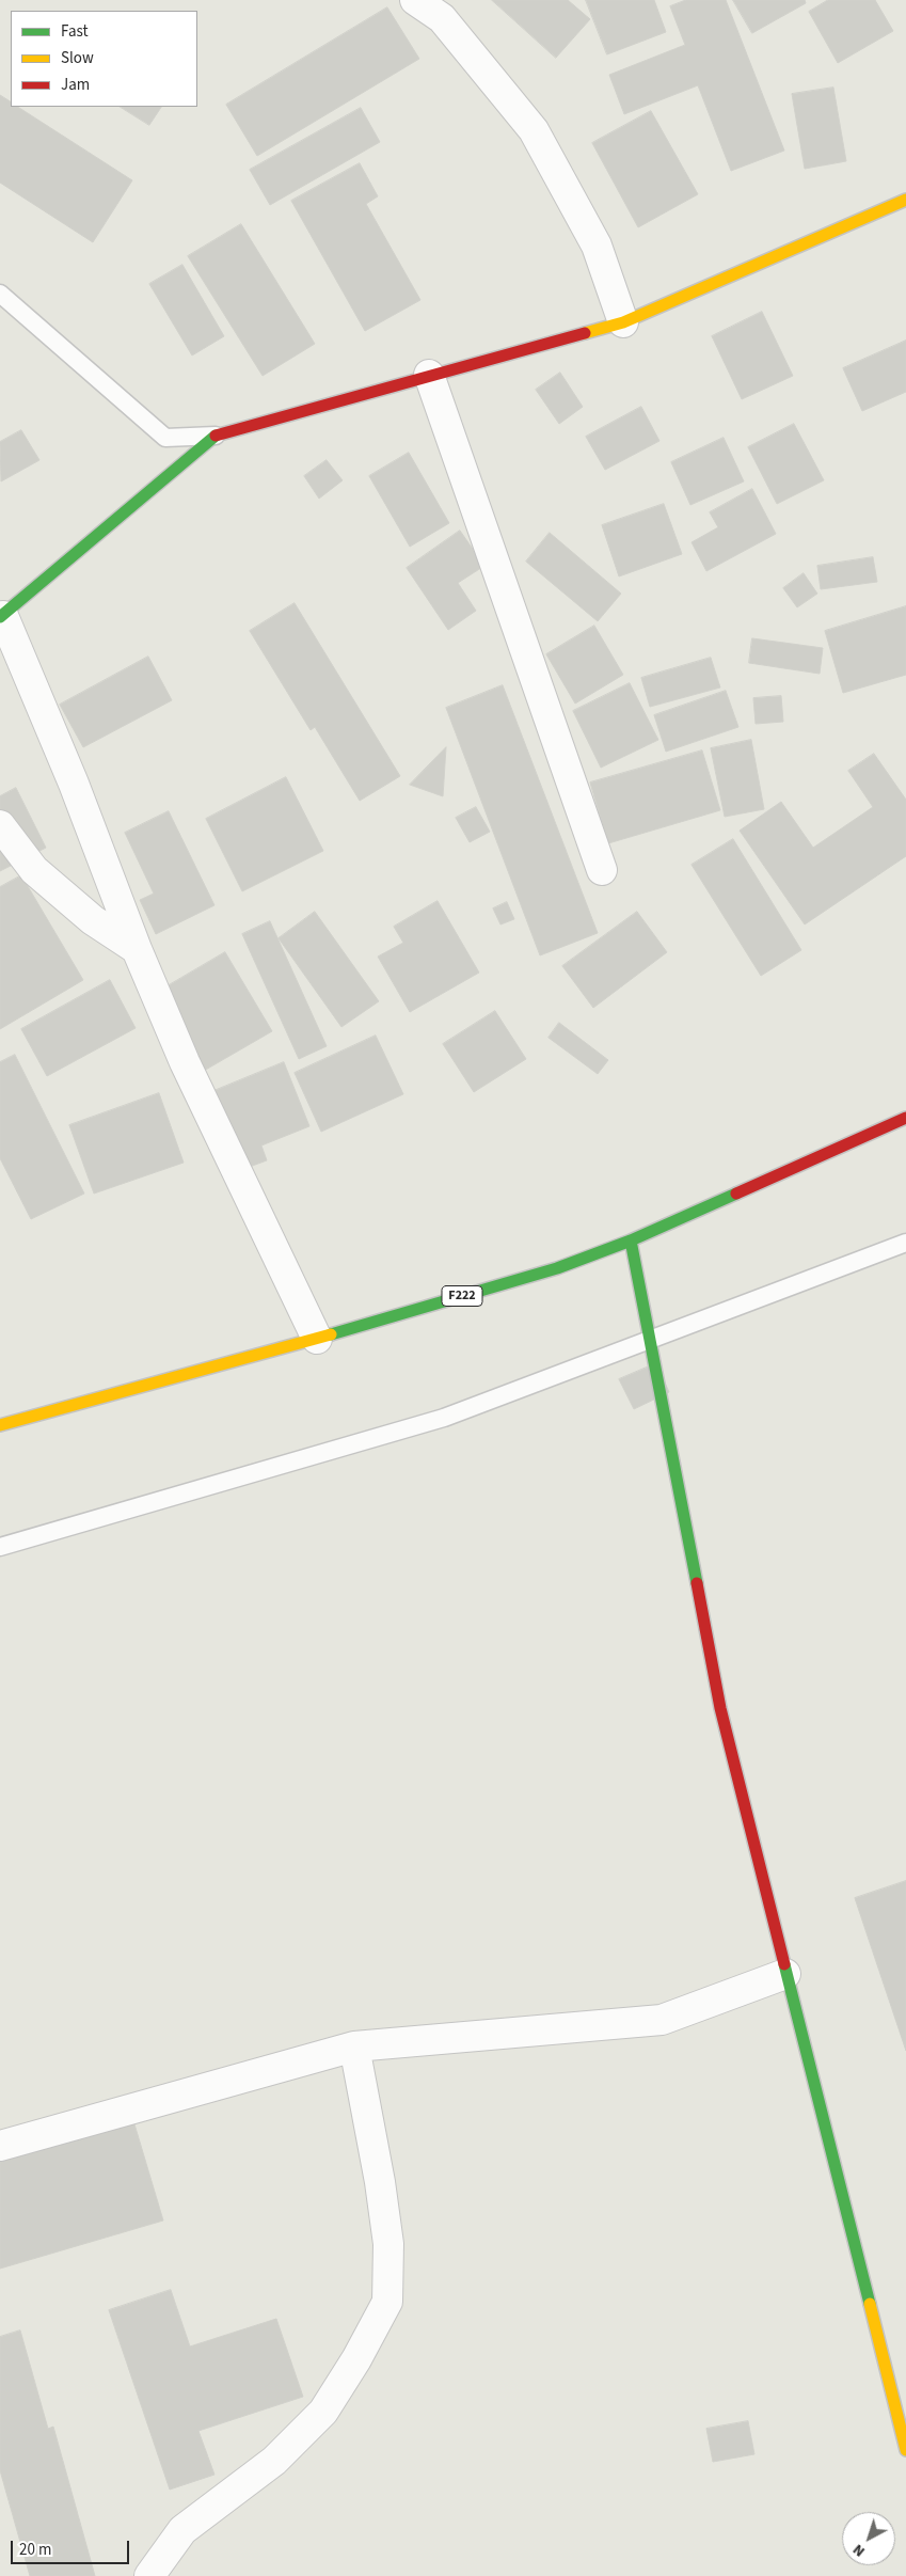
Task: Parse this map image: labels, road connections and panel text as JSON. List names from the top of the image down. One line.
{"streets":{"street":["F222"]},"legend":["Fast","Slow","Jam"],"scale_bar":"20 m","north":"bottom left"}
